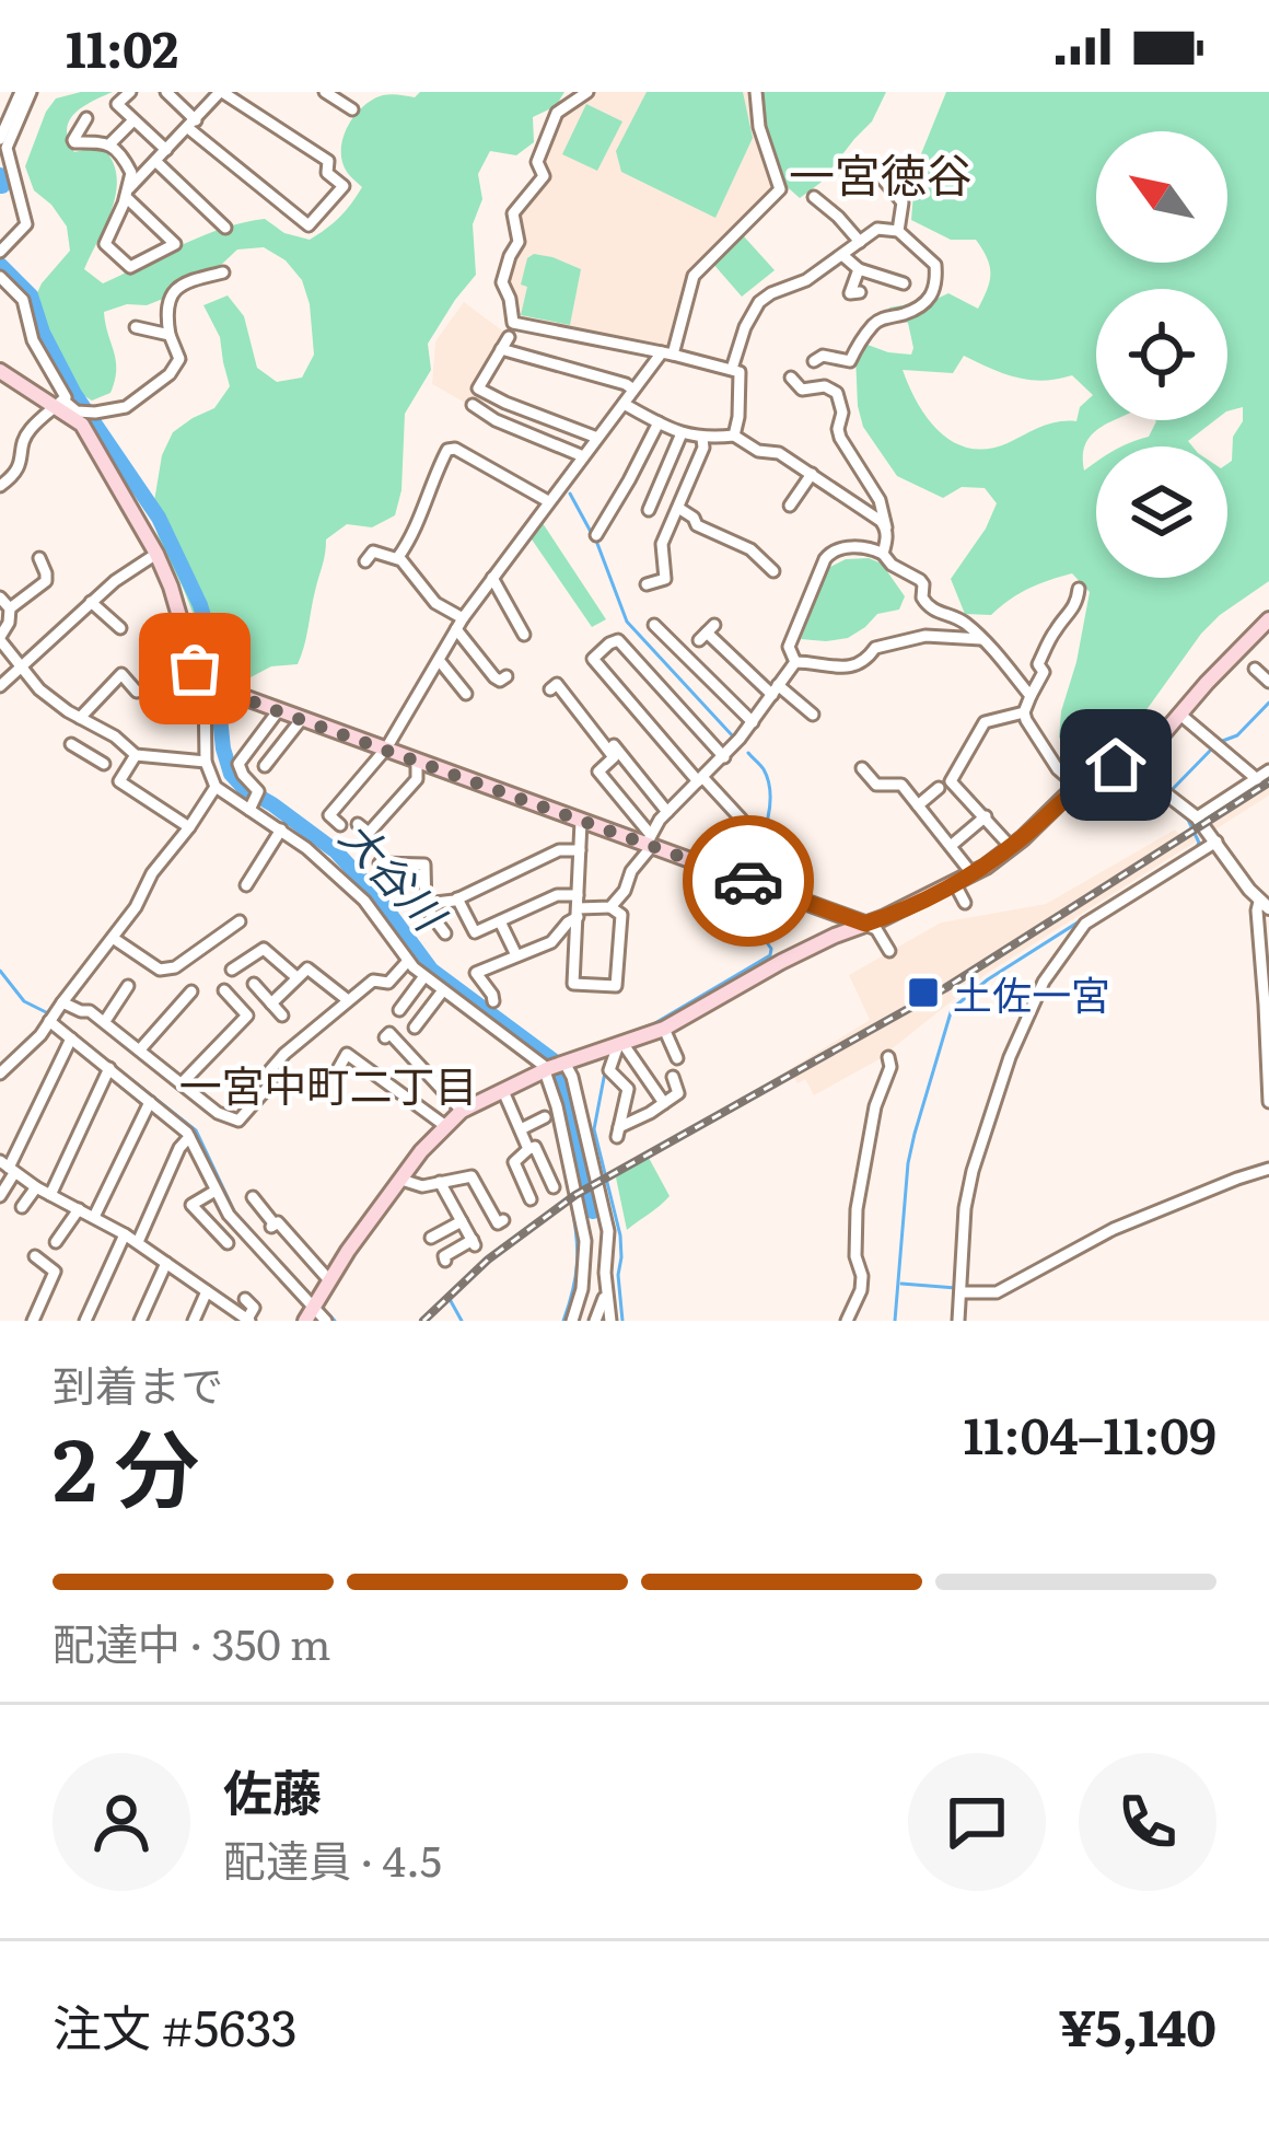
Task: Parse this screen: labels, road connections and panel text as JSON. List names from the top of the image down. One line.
{"districts":["一宮徳谷","一宮中町二丁目"],"water":["大谷川"],"places":{"transit":["土佐一宮"]},"north":"top left","page":{"status":"11:02","heading":["2 分","到着まで","11:04–11:09"],"panel":["佐藤","配達員 · 4.5","注文 #5633","¥5,140"],"bar":"配達中 · 350 m"}}
